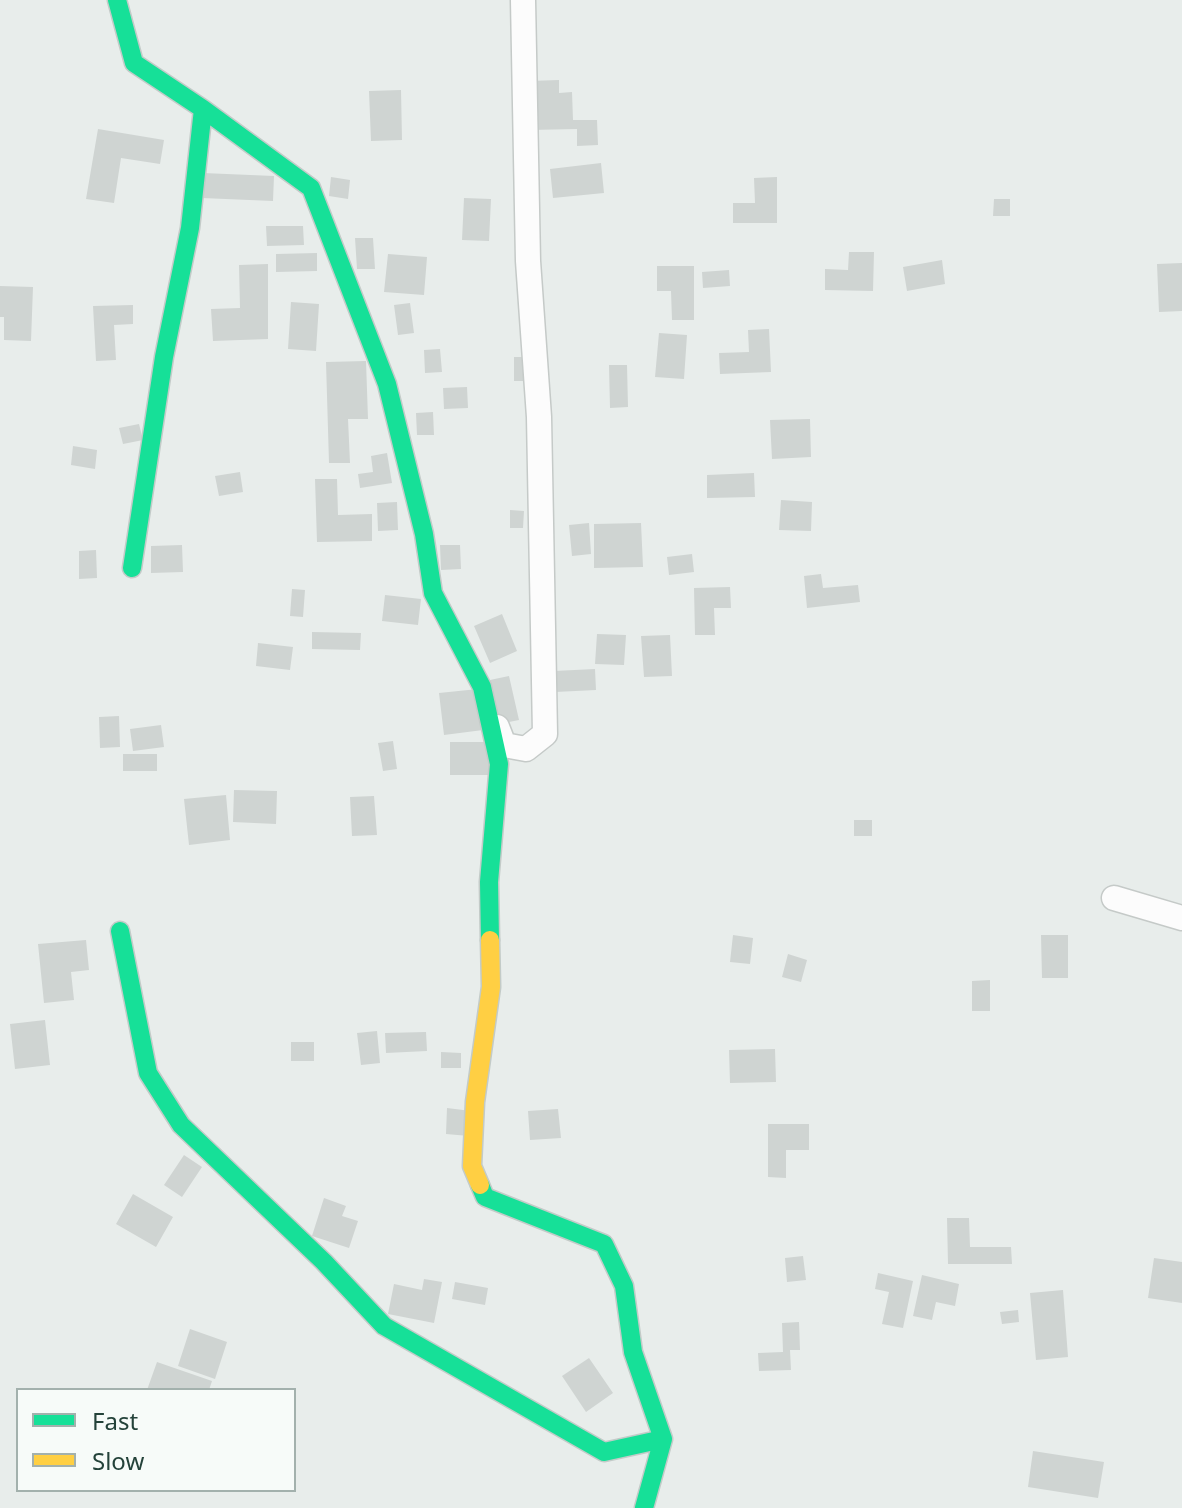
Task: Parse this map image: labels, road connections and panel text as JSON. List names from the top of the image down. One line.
{"legend":["Fast","Slow"]}
